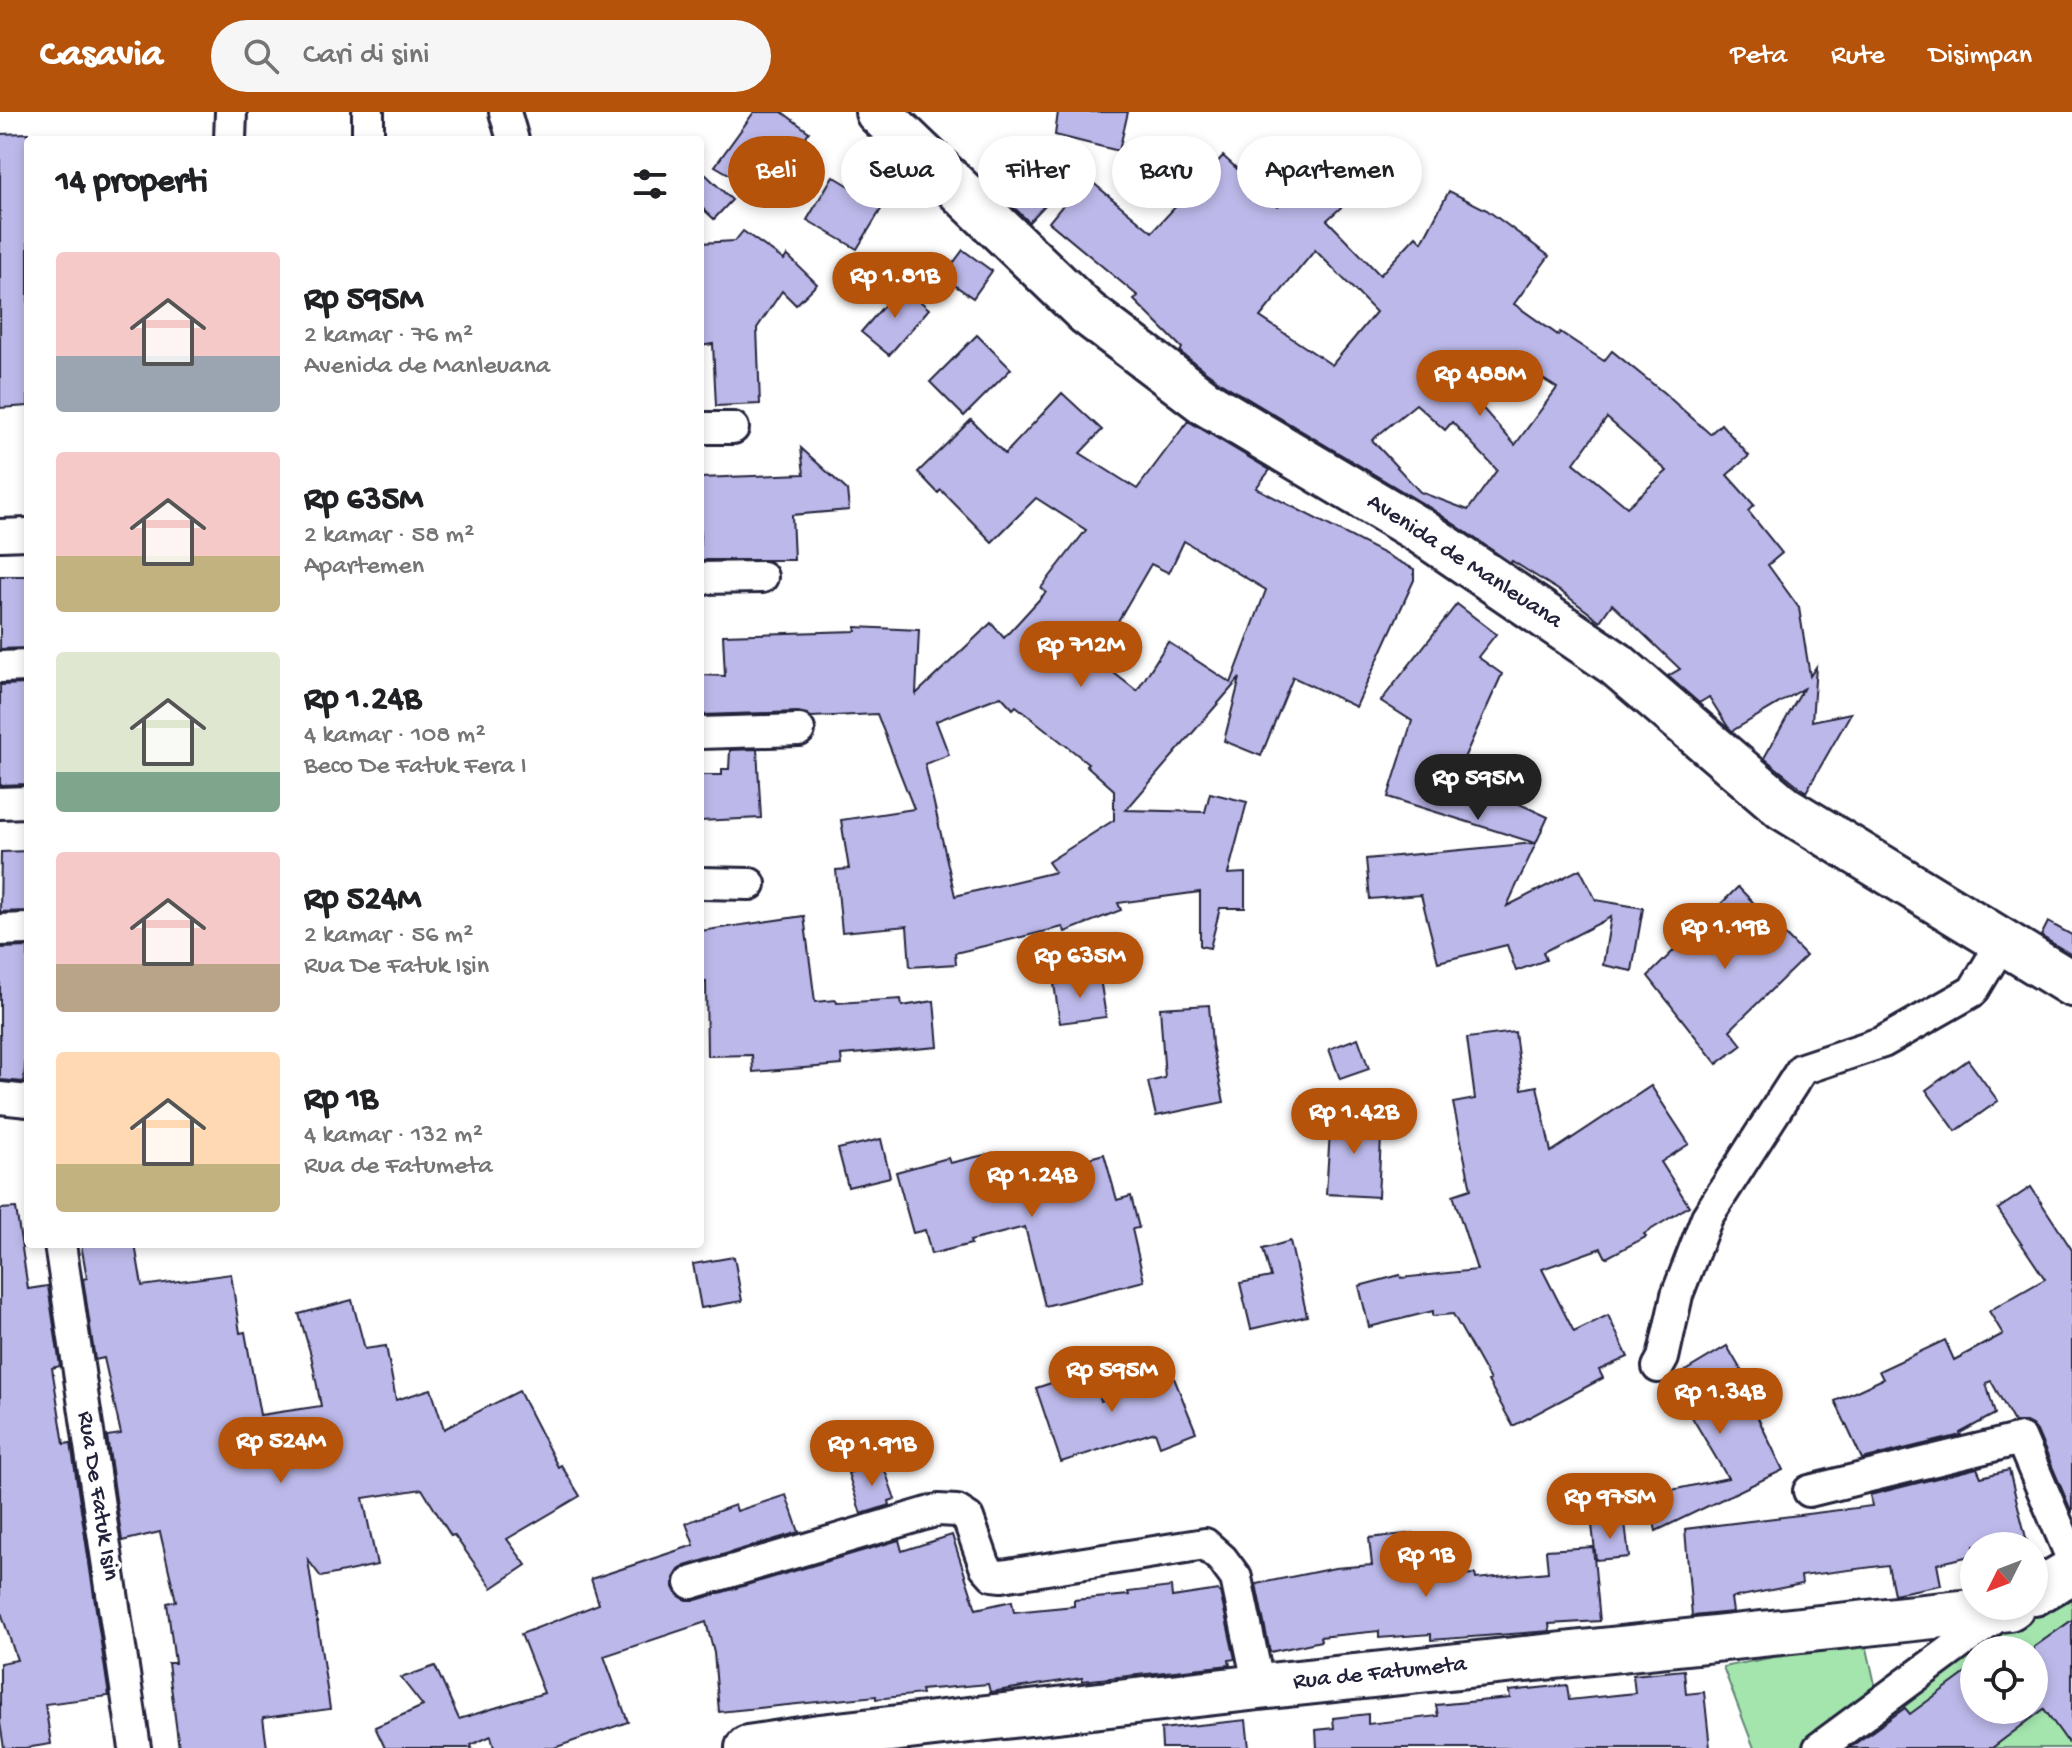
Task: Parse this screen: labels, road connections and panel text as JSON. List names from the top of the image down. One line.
{"streets":{"street":["Avenida de Manleuana","Rua De Fatuk Isin","Rua de Fatumeta"]},"north":"bottom left","page":{"header":"Casavia","search":"Cari di sini","nav":["Peta","Rute","Disimpan"],"chip":["Beli","Sewa","Filter","Baru","Apartemen"],"heading":"14 properti","list":[{"name":"Rp 595M","note":"2 kamar · 76 m² · Avenida de Manleuana"},{"name":"Rp 635M","note":"2 kamar · 58 m² · Apartemen"},{"name":"Rp 1.24B","note":"4 kamar · 108 m² · Beco De Fatuk Fera I"},{"name":"Rp 524M","note":"2 kamar · 56 m² · Rua De Fatuk Isin"},{"name":"Rp 1B","note":"4 kamar · 132 m² · Rua de Fatumeta"}],"price":["Rp 1.81B","Rp 488M","Rp 712M","Rp 595M","Rp 1.19B","Rp 635M","Rp 1.42B","Rp 1.24B","Rp 595M","Rp 1.34B","Rp 524M","Rp 1.91B","Rp 975M","Rp 1B"]}}
